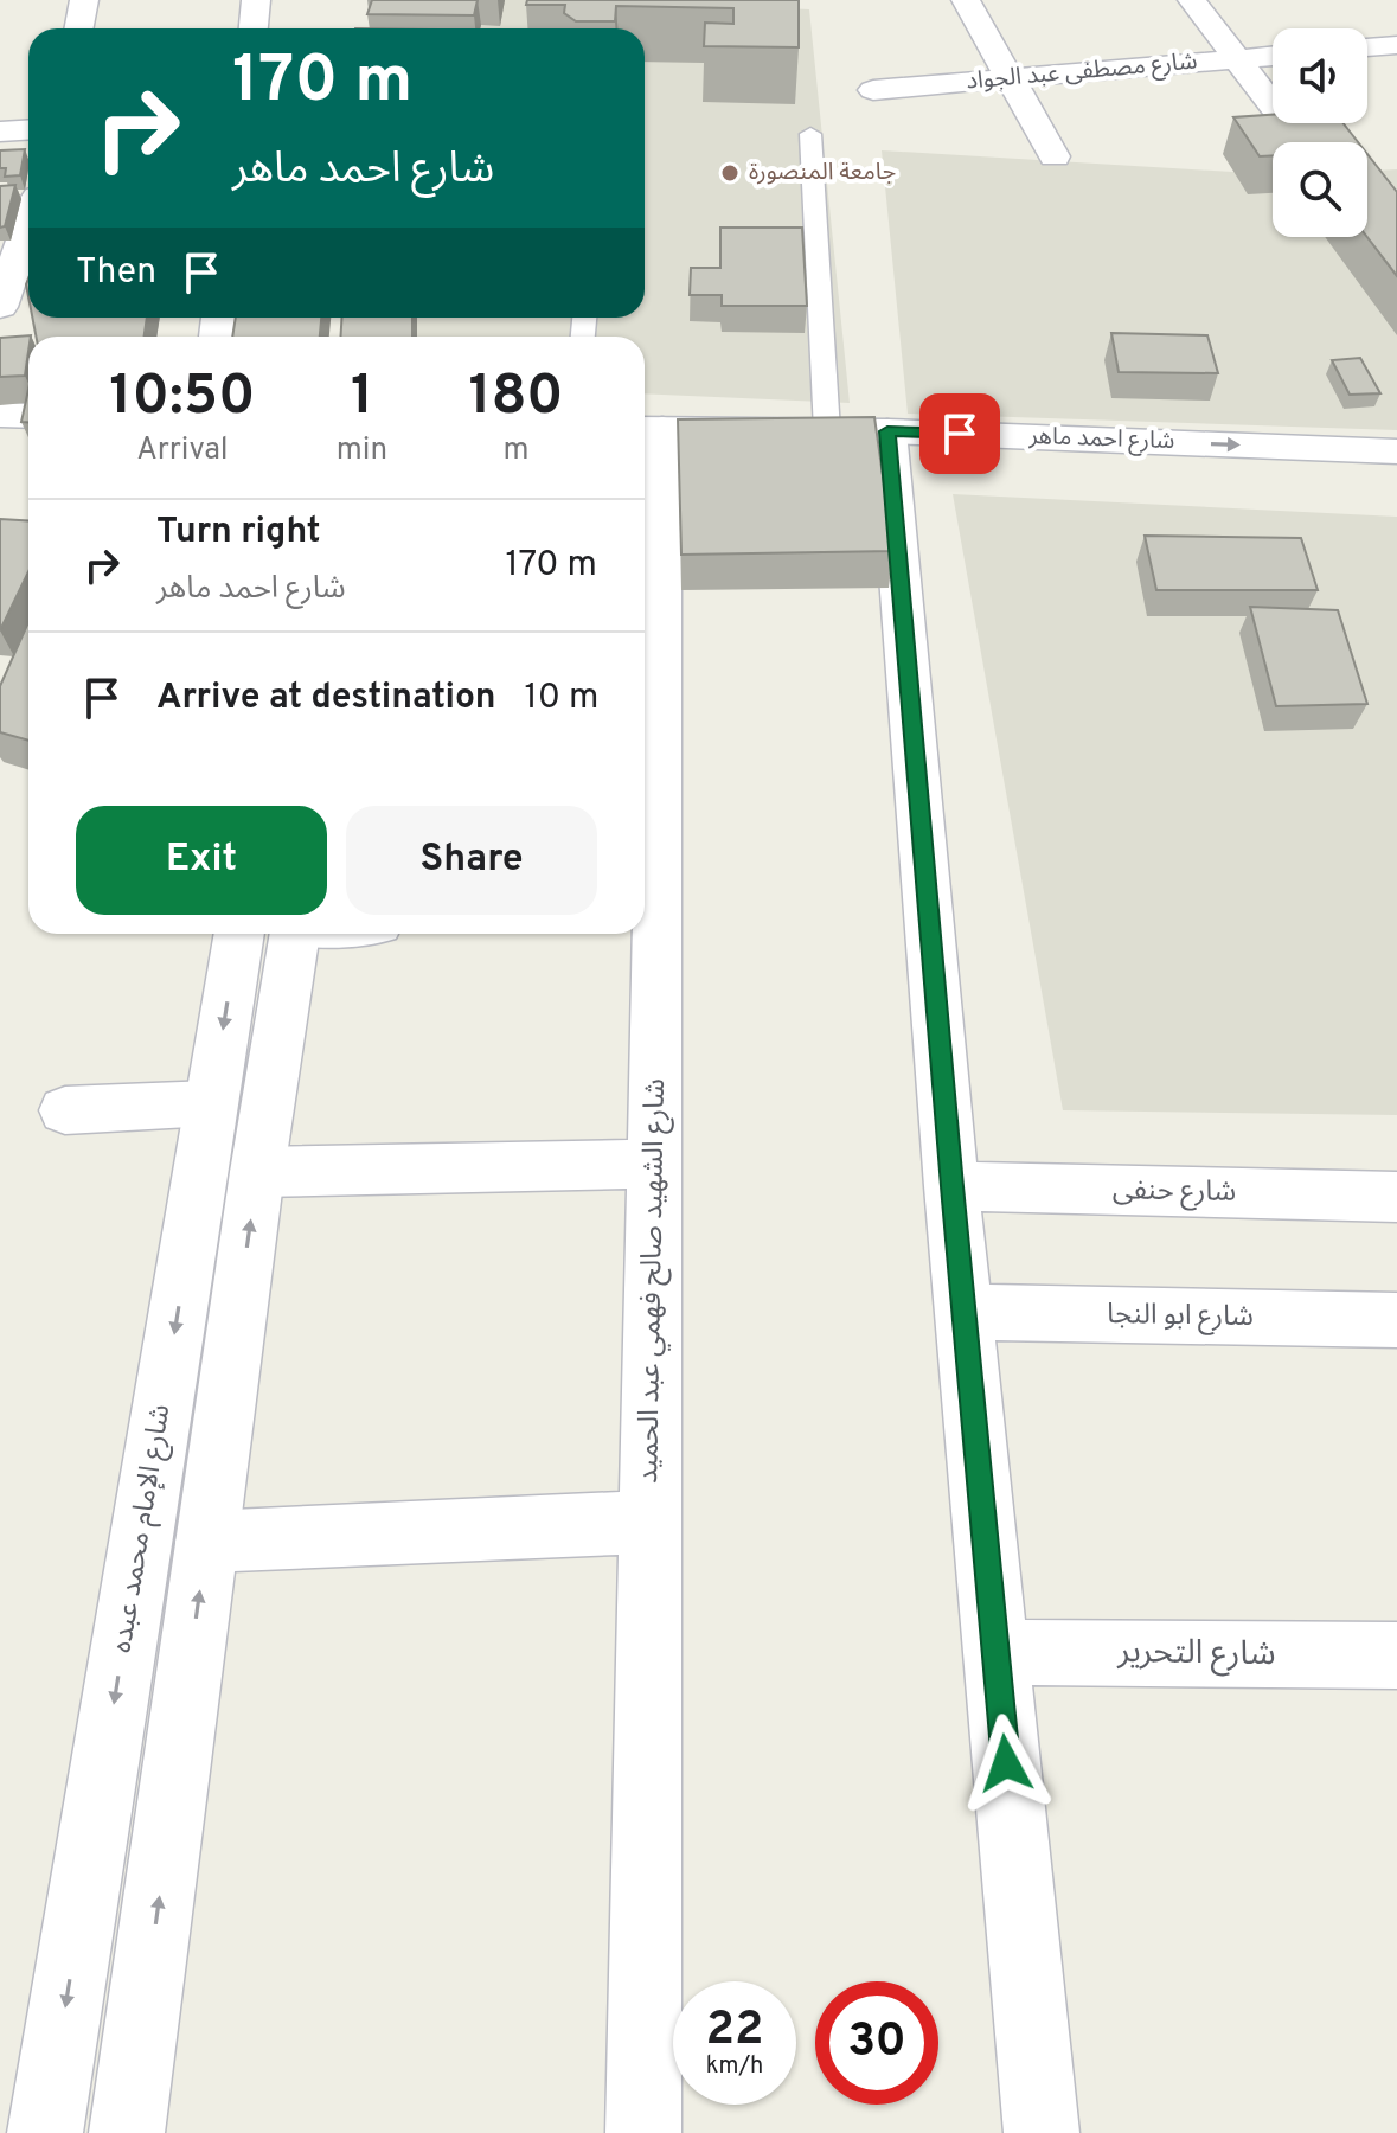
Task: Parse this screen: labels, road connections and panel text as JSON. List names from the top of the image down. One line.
{"streets":{"street":["شارع مصطفى عبد الجواد","شارع احمد ماهر","شارع حنفى","شارع الشهيد صالح فهمي عبد الحميد","شارع ابو النجا","شارع الإمام محمد عبده","شارع التحرير"]},"crossings":[["شارع احمد ماهر","شارع الشهيد صالح فهمي عبد الحميد"]],"one_way":["شارع احمد ماهر"],"places":["جامعة المنصورة"],"page":{"turn":["170 m","شارع احمد ماهر"],"then":"Then","eta":["10:50","Arrival","1","min","180","m"],"list":[{"name":"Turn right","note":"شارع احمد ماهر","value":"170 m"},{"name":"Arrive at destination","value":"10 m"}],"buttons":["Exit","Share"],"speed":"22 km/h","limit":"30"}}
